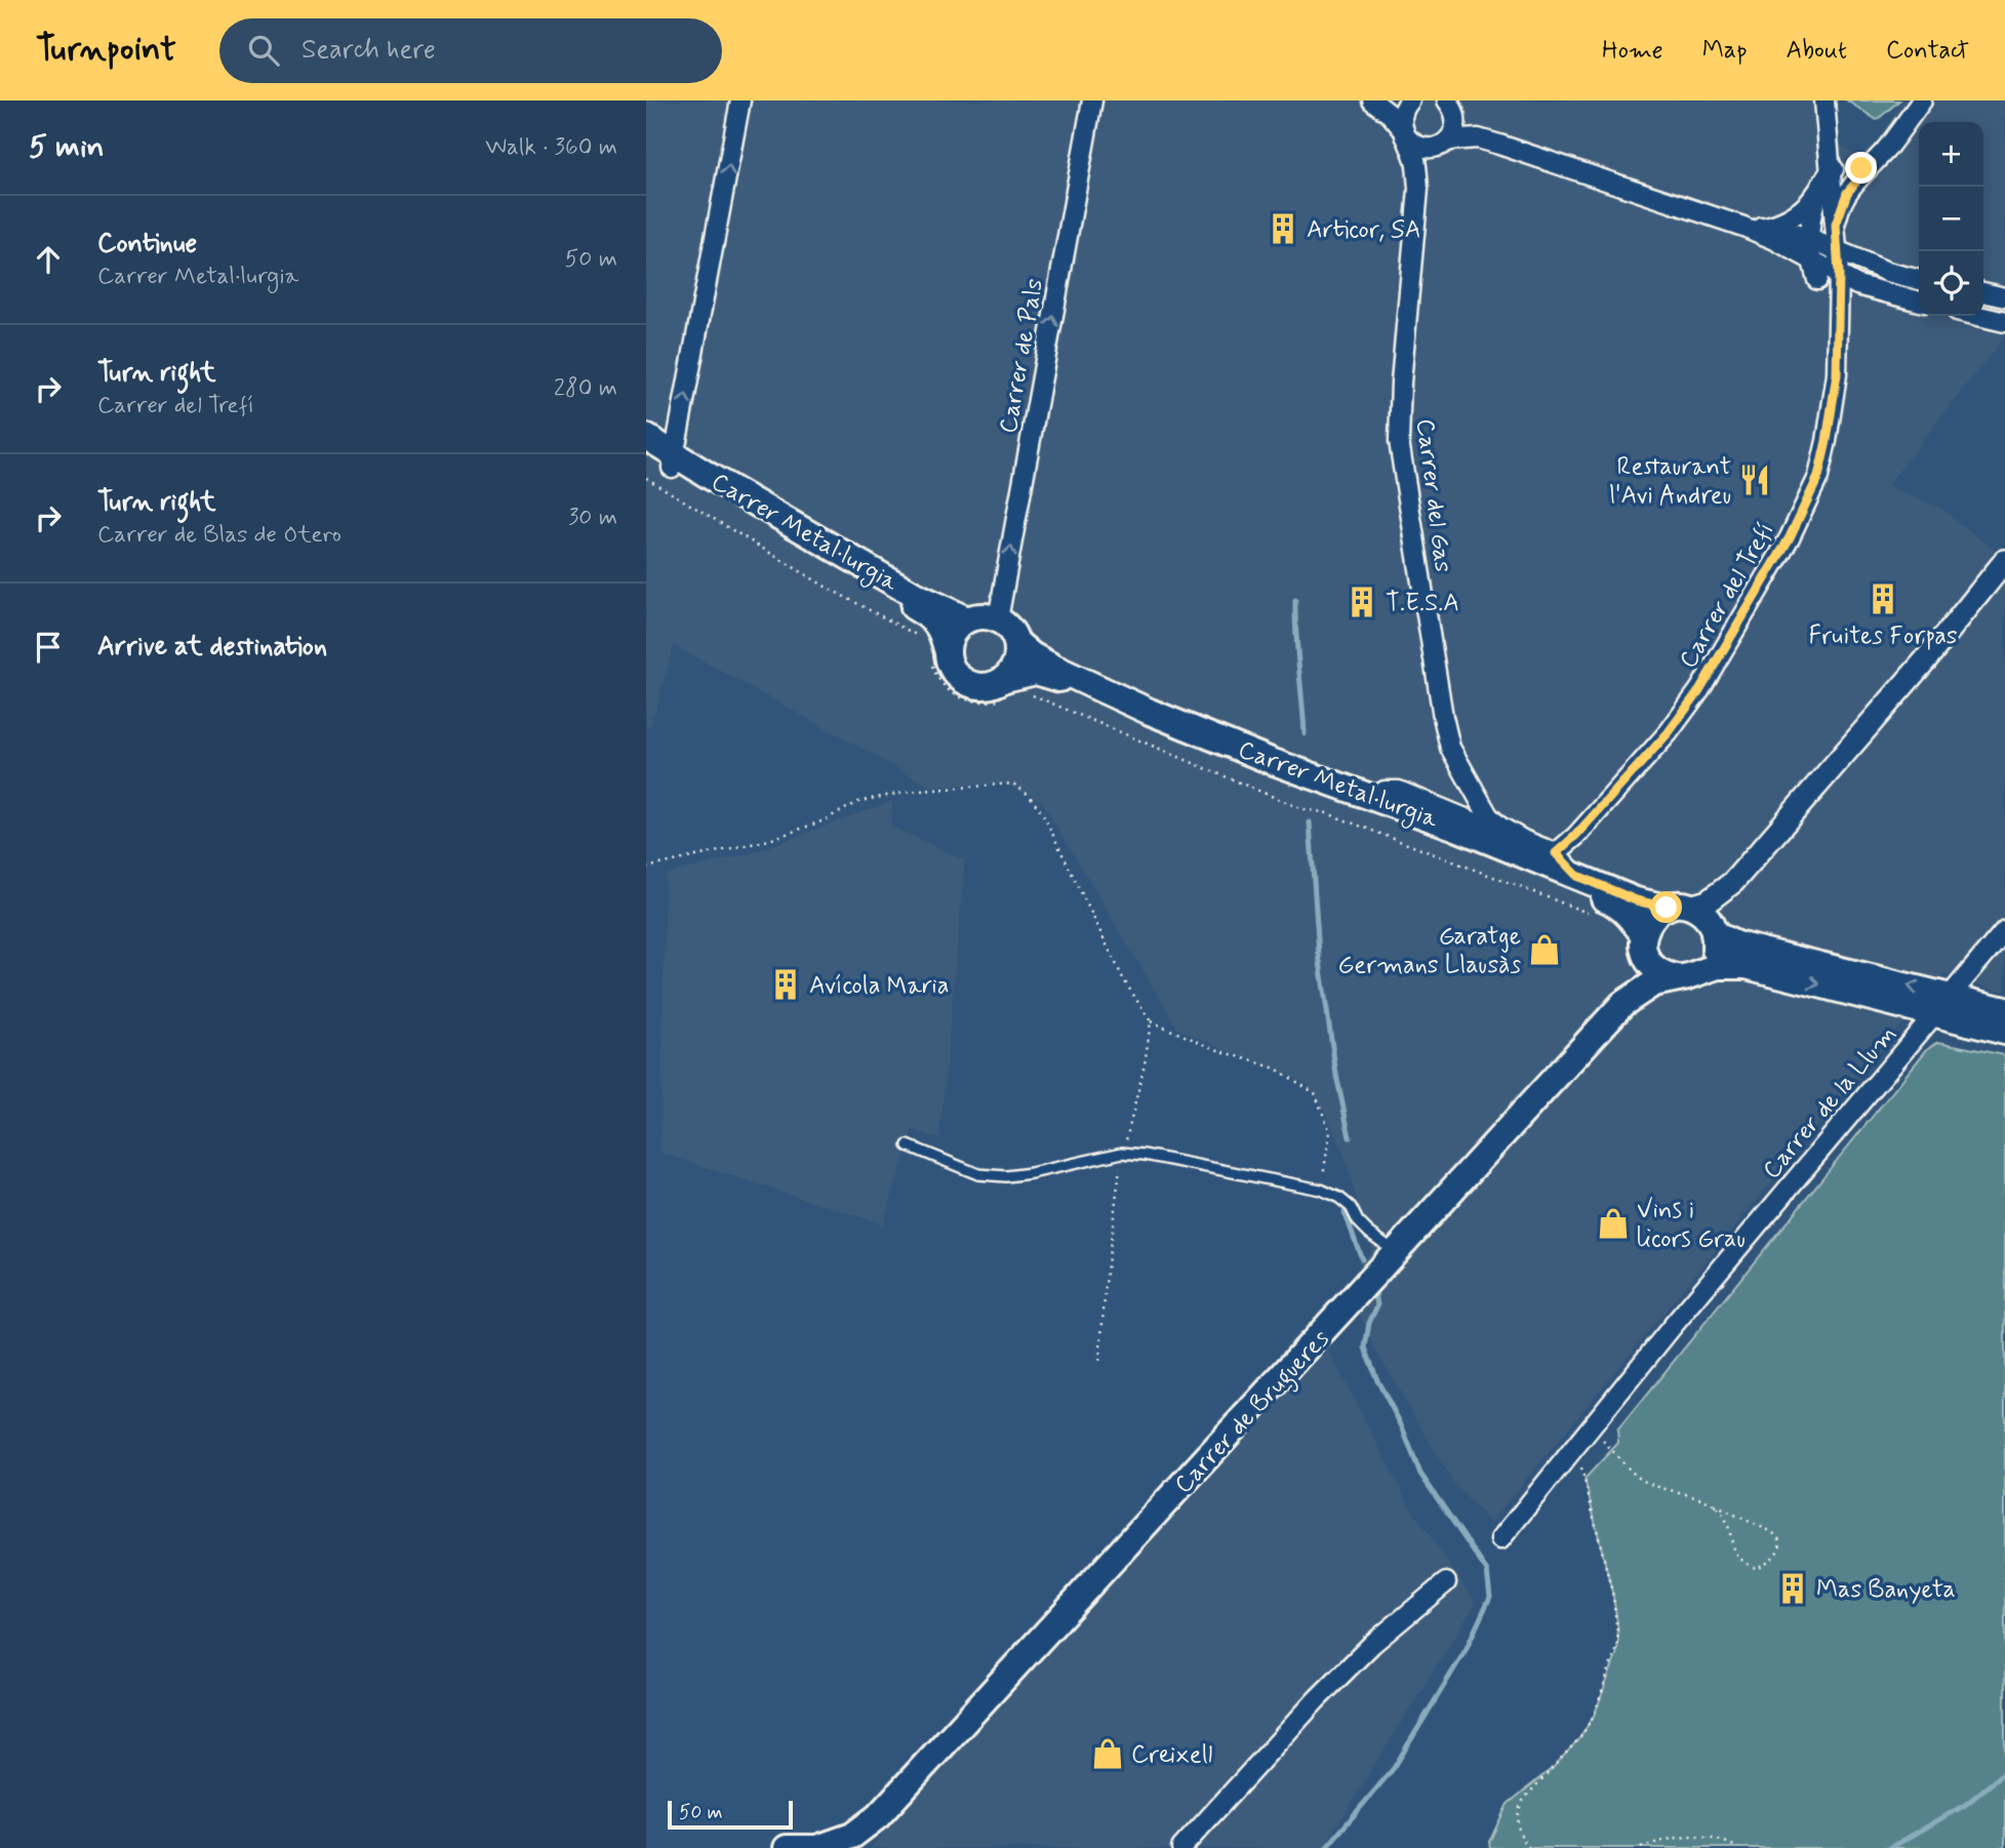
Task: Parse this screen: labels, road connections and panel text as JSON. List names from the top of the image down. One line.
{"streets":{"main road":["Carrer Metal·lurgia","Carrer de Brugueres"],"street":["Carrer de Pals","Carrer del Gas","Carrer del Trefí","Carrer de la Llum"]},"crossings":[["Carrer de Pals","Carrer Metal·lurgia"],["Carrer del Gas","Carrer Metal·lurgia"],["Carrer del Gas","Carrer del Trefí"]],"one_way":["Carrer de Pals"],"places":{"building":["Articor, SA","Fruites Forpas","T.E.S.A","Avícola Maria","Mas Banyeta"],"restaurant":["Restaurant l'Avi Andreu"],"shop":["Garatge Germans Llausàs","Vins i licors Grau","Creixell"]},"scale_bar":"50 m","page":{"header":"Turnpoint","search":"Search here","nav":["Home","Map","About","Contact"],"heading":["5 min","Walk · 360 m"],"map_buttons":["+","−"],"list":[["Continue","Carrer Metal·lurgia","50 m"],["Turn right","Carrer del Trefí","280 m"],["Turn right","Carrer de Blas de Otero","30 m"],"Arrive at destination"],"scale":"50 m"}}
